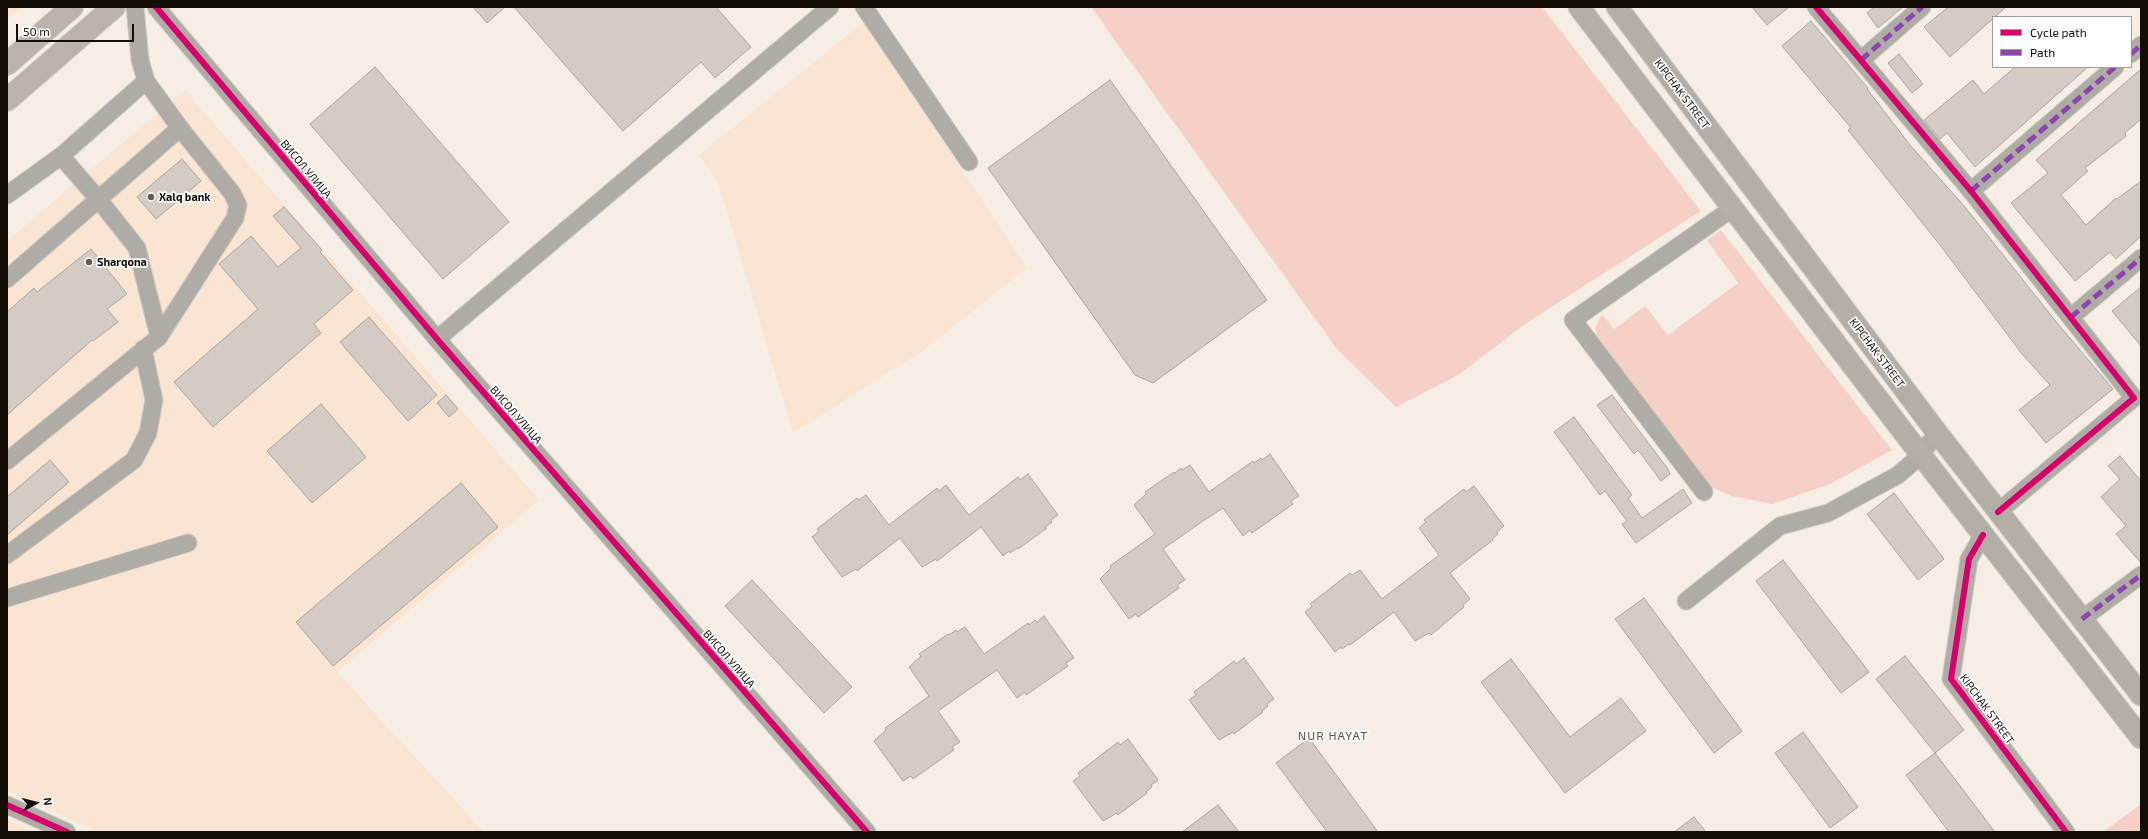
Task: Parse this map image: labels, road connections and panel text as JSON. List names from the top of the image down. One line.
{"streets":{"main road":["KIPCHAK STREET"],"street":["ВИСОЛ УЛИЦА"]},"districts":["NUR HAYAT"],"places":["Xalq bank","Sharqona"],"legend":["Cycle path","Path"],"scale_bar":"50 m","north":"right"}
